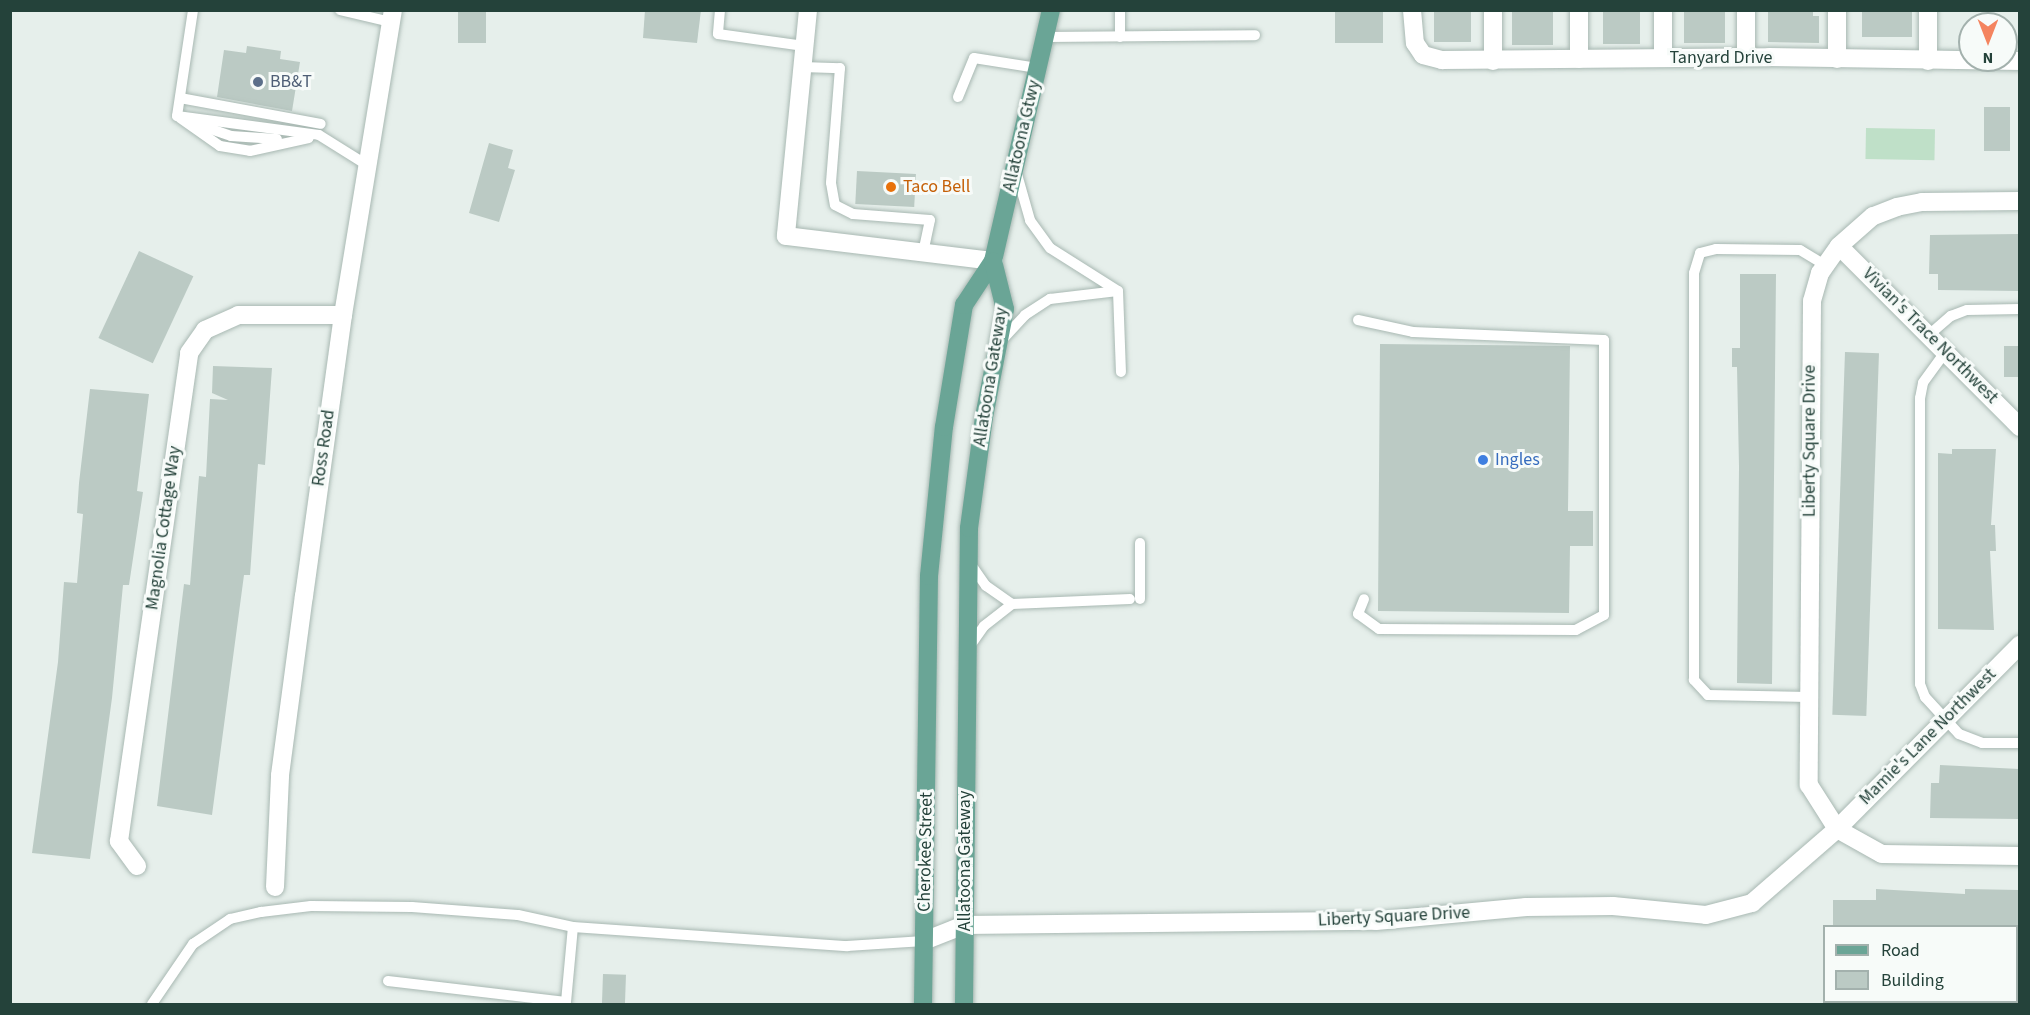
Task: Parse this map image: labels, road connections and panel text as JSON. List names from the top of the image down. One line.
{"streets":{"main road":["Allatoona Gtwy","Allatoona Gateway","Cherokee Street"],"street":["Tanyard Drive","Vivian's Trace Northwest","Liberty Square Drive","Ross Road","Magnolia Cottage Way","Mamie's Lane Northwest"]},"crossings":[["Allatoona Gtwy","Allatoona Gateway"],["Vivian's Trace Northwest","Liberty Square Drive"],["Allatoona Gateway","Liberty Square Drive"],["Allatoona Gateway","Cherokee Street"],["Liberty Square Drive","Mamie's Lane Northwest"],["Liberty Square Drive","Cherokee Street"],["Ross Road","Magnolia Cottage Way"]],"places":["BB&T","Taco Bell","Ingles"],"legend":["Road","Building"],"north":"bottom"}
